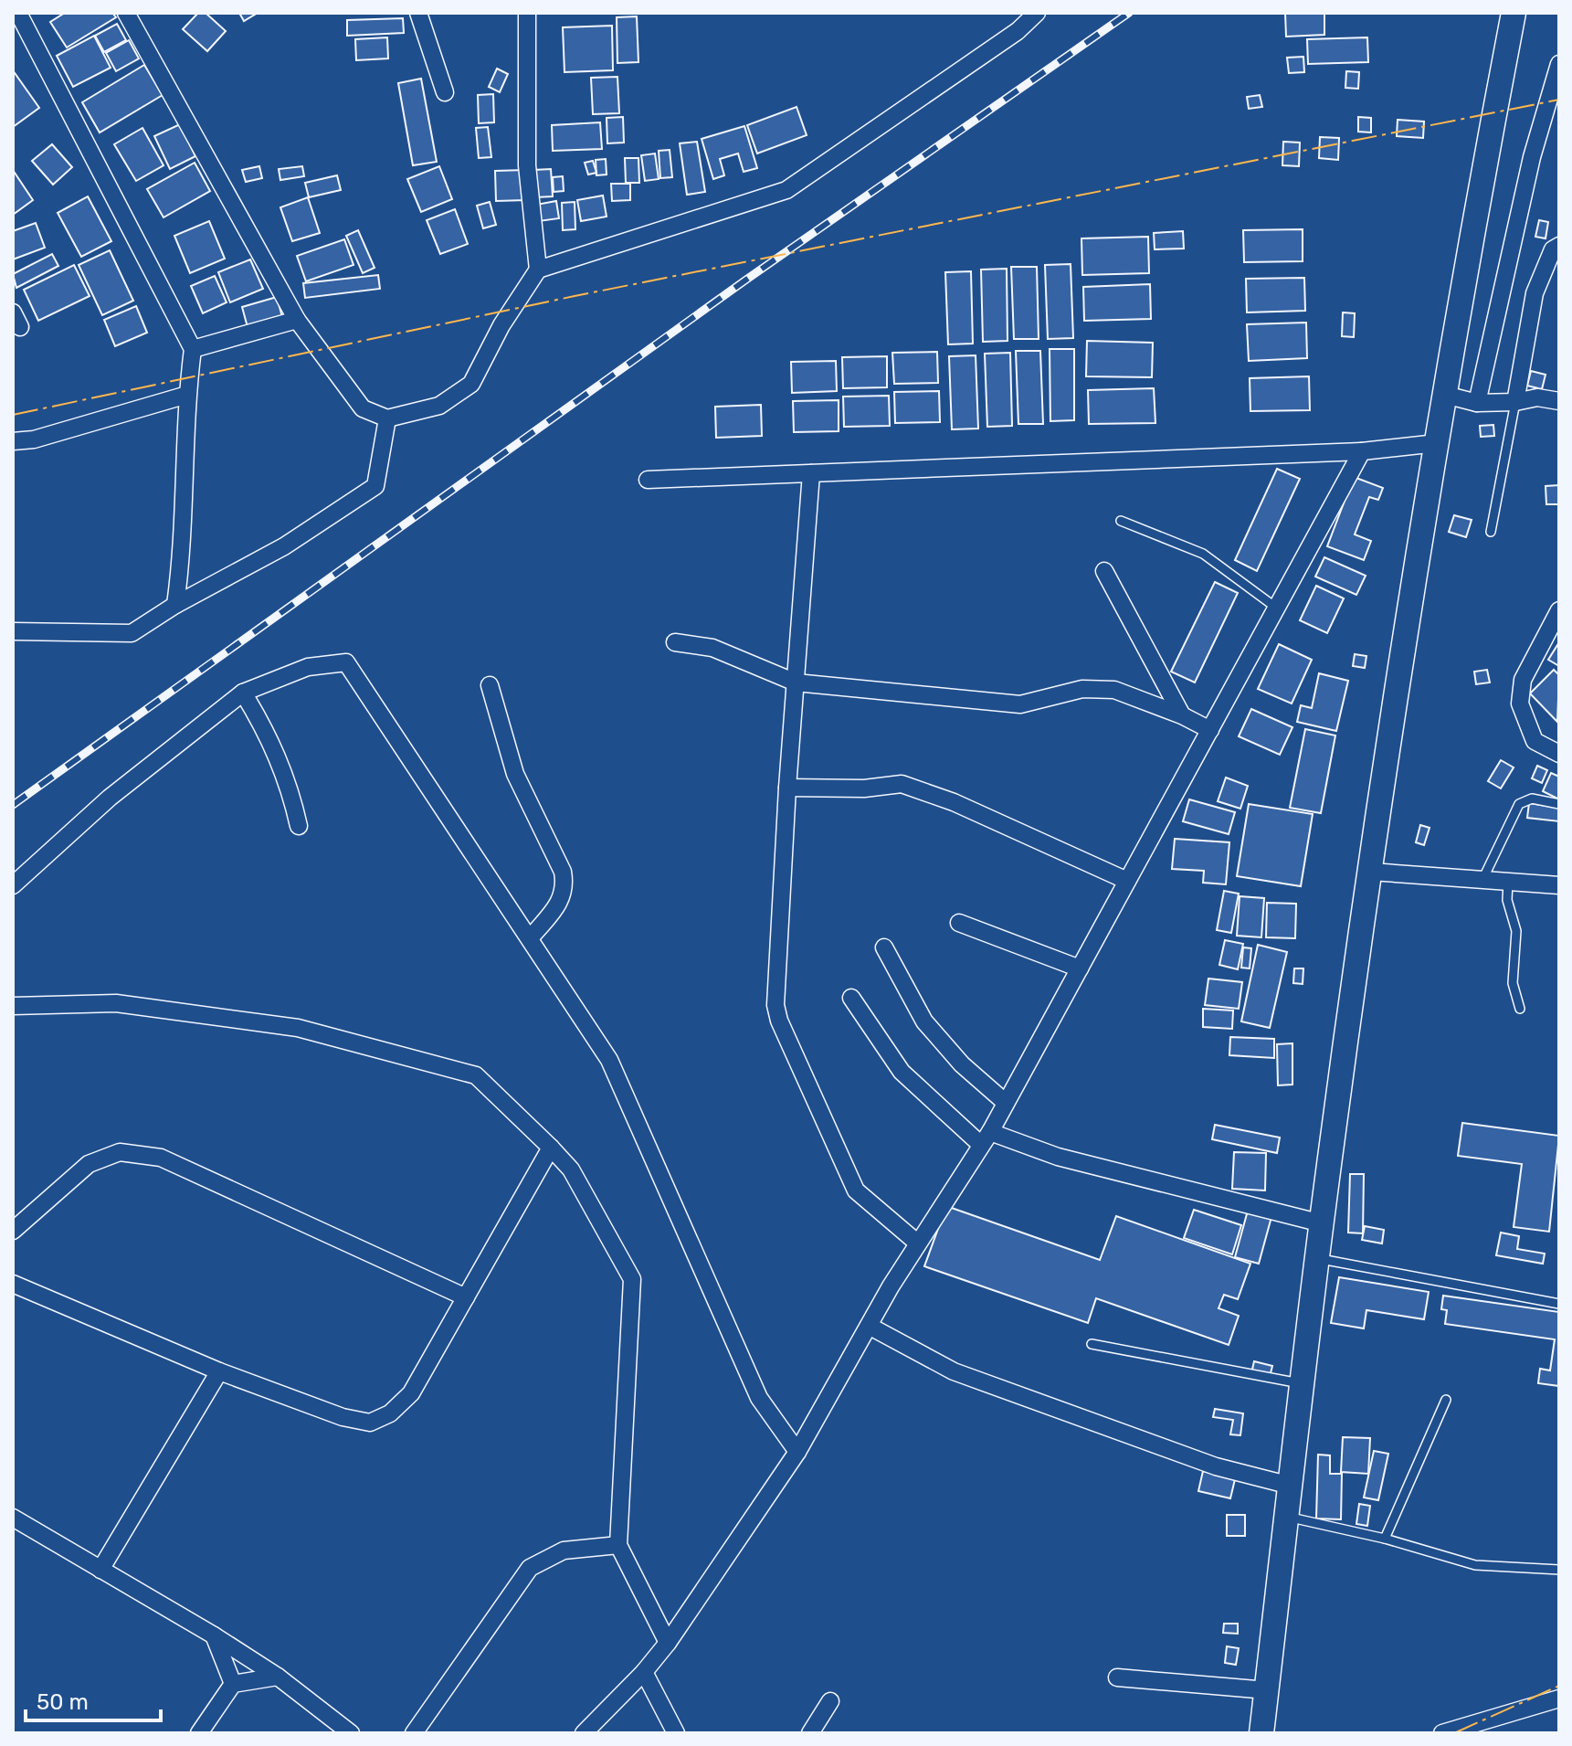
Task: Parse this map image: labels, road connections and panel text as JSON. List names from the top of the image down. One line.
{"scale_bar":"50 m"}
